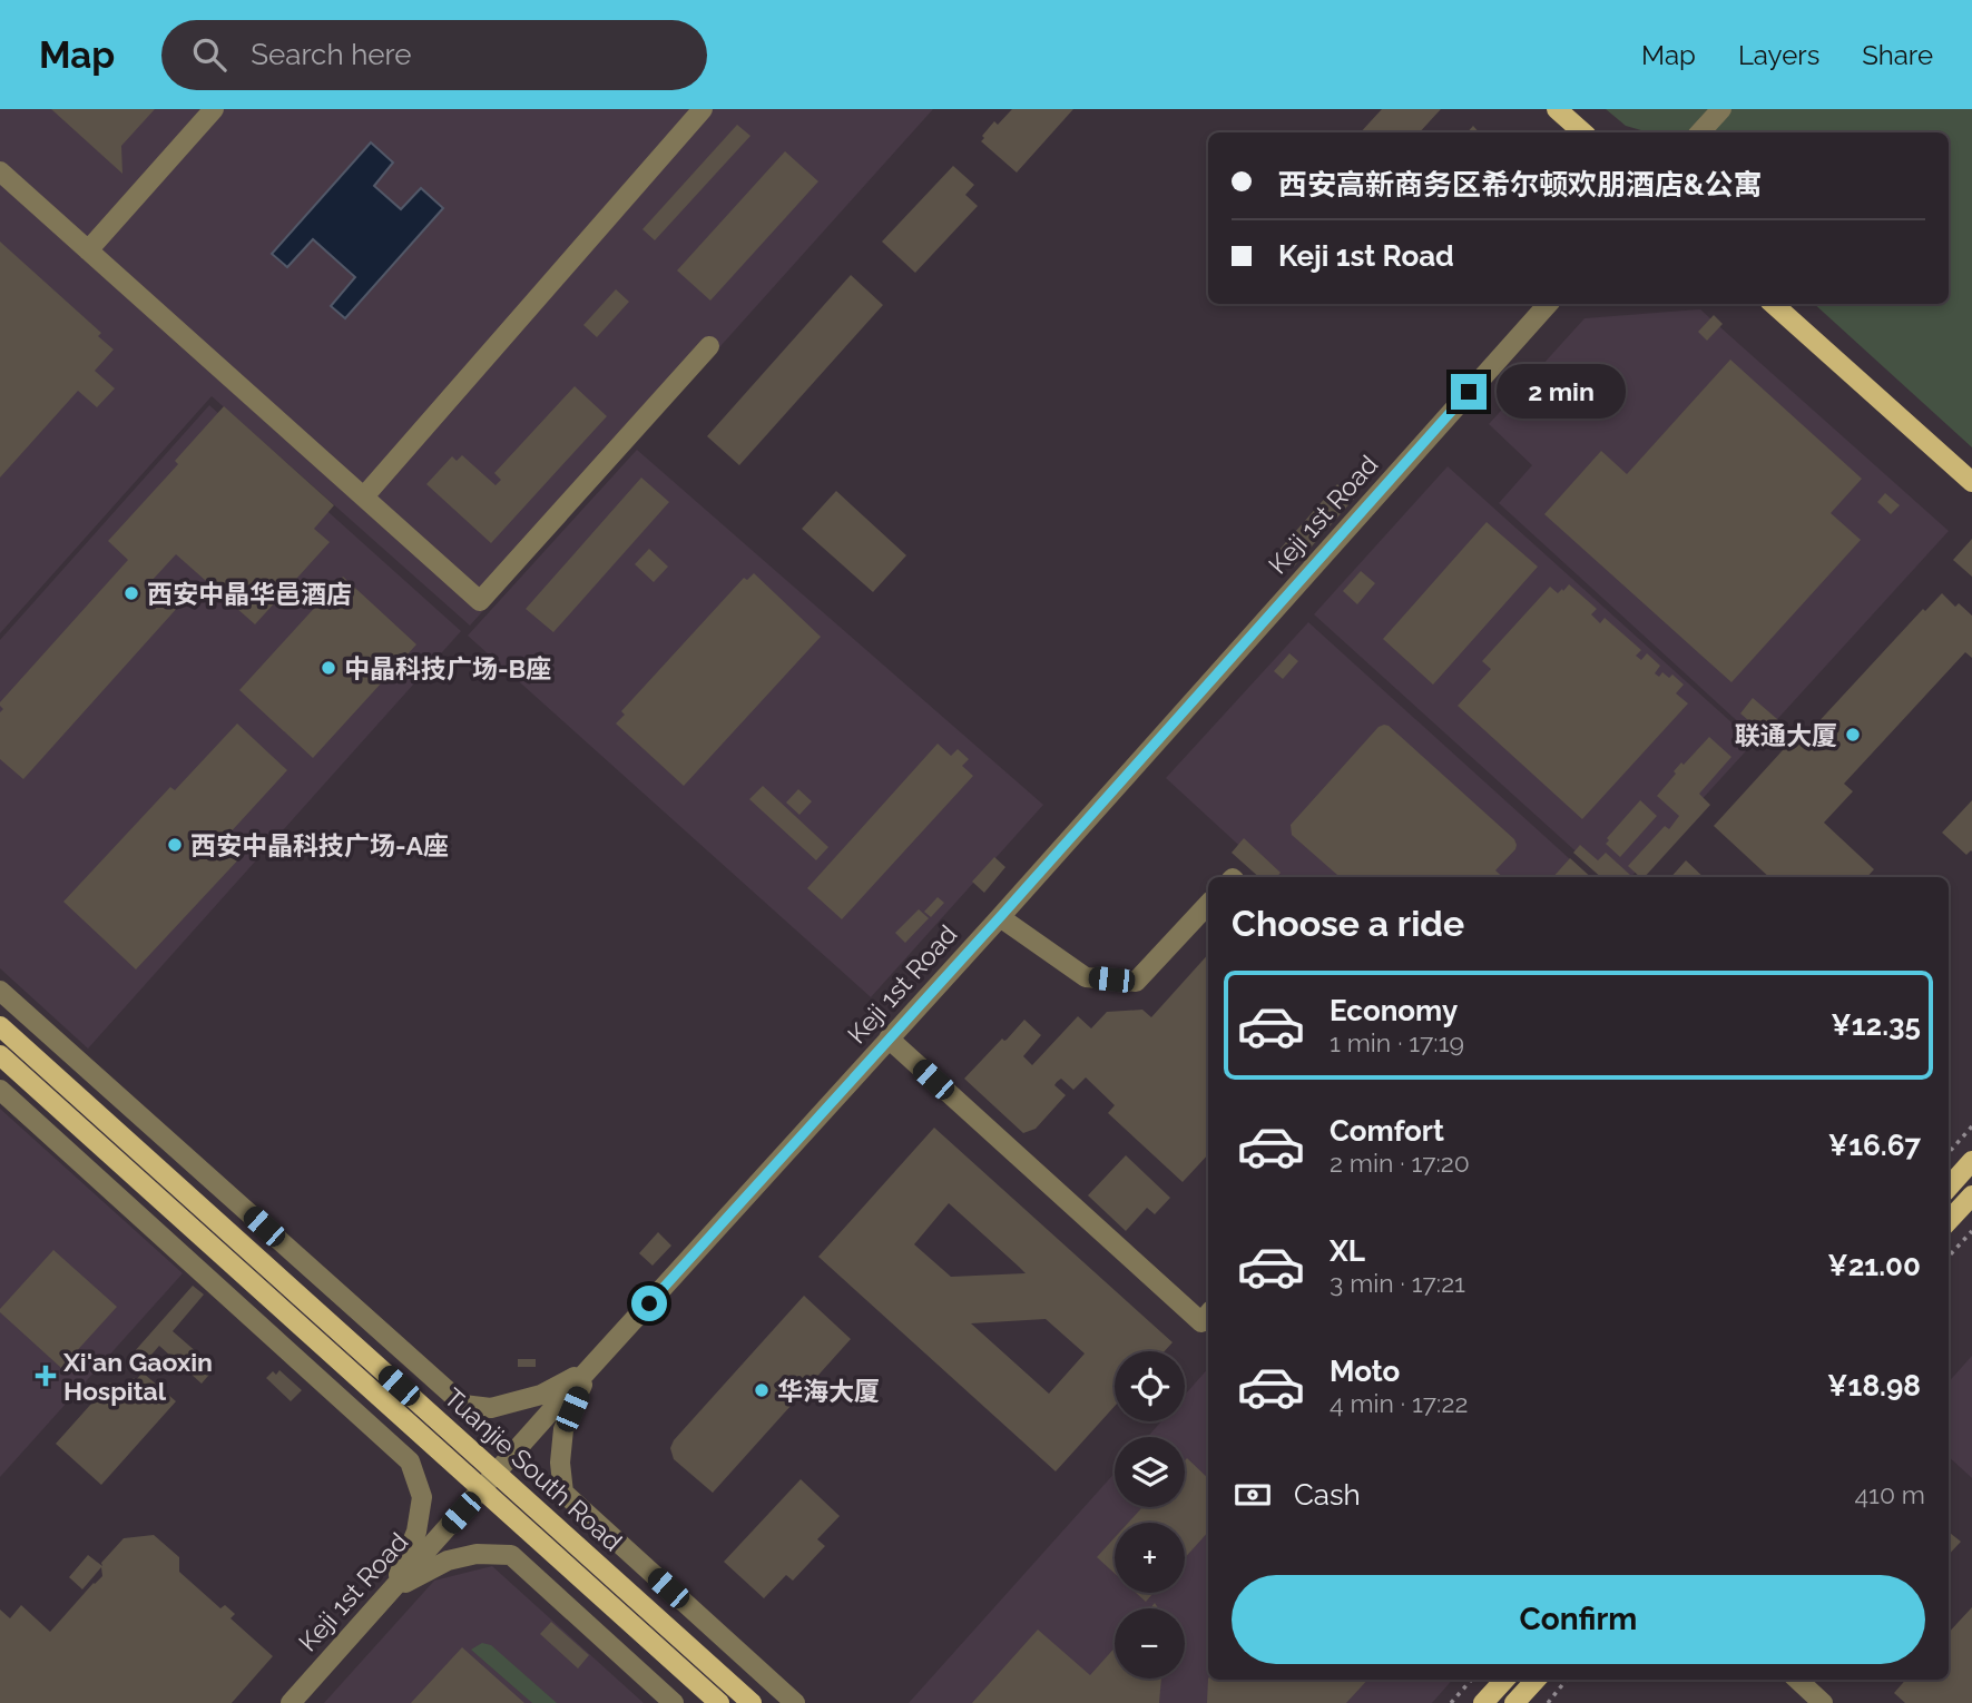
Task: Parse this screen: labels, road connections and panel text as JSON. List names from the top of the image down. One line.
{"streets":{"main road":["Tuanjie South Road"],"street":["Keji 1st Road"]},"crossings":[["Keji 1st Road","Tuanjie South Road"]],"places":{"other":["西安中晶华邑酒店","中晶科技广场-B座","联通大厦","西安中晶科技广场-A座","华海大厦"],"health":["Xi'an Gaoxin Hospital"]},"page":{"header":"Map","search":"Search here","nav":["Map","Layers","Share"],"banner":["西安高新商务区希尔顿欢朋酒店&公寓","Keji 1st Road"],"bubble":"2 min","heading":"Choose a ride","list":[{"name":"Economy","note":"1 min · 17:19","value":"¥12.35"},{"name":"Comfort","note":"2 min · 17:20","value":"¥16.67"},{"name":"XL","note":"3 min · 17:21","value":"¥21.00"},{"name":"Moto","note":"4 min · 17:22","value":"¥18.98"}],"map_buttons":["+","−"],"pay":["Cash","410 m"],"buttons":"Confirm"}}
